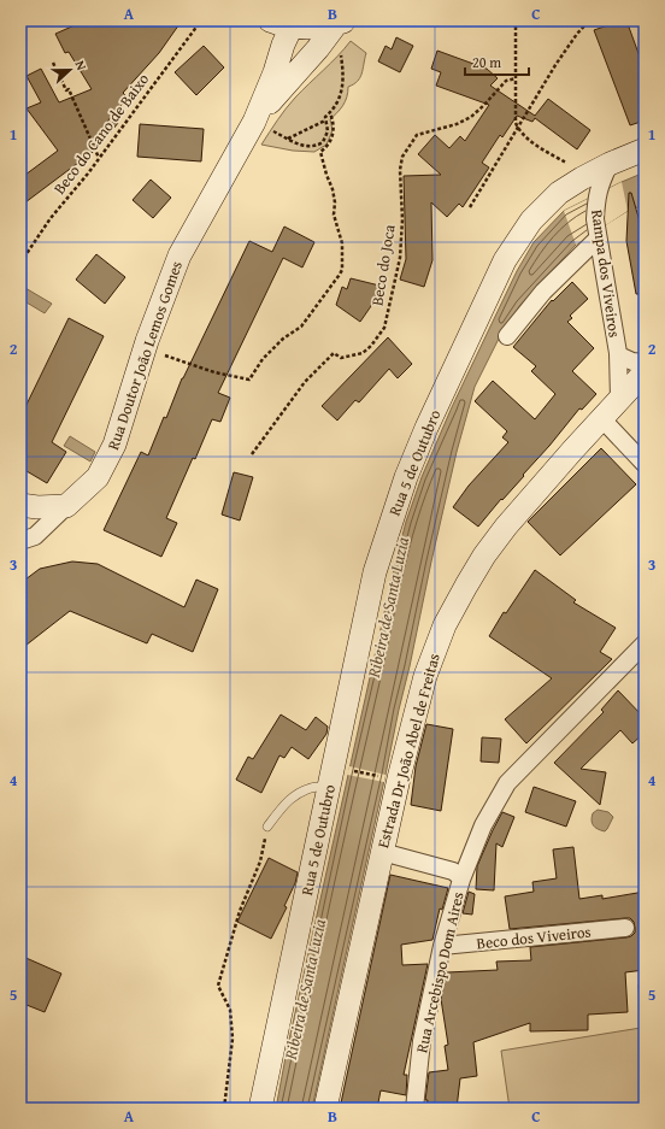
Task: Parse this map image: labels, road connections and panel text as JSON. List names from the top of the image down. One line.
{"streets":{"main road":["Rua Doutor João Lemos Gomes","Rua 5 de Outubro","Estrada Dr João Abel de Freitas"],"street":["Rampa dos Viveiros","Beco dos Viveiros","Rua Arcebispo Dom Aires"],"path":["Beco do Cano de Baixo","Beco do Joca"]},"crossings":[["Rampa dos Viveiros","Rua 5 de Outubro"],["Rampa dos Viveiros","Estrada Dr João Abel de Freitas"],["Beco dos Viveiros","Rua Arcebispo Dom Aires"]],"water":["Ribeira de Santa Luzia"],"scale_bar":"20 m","north":"right","grid":{"columns":["A","B","C"],"rows":["1","2","3","4","5"]}}
